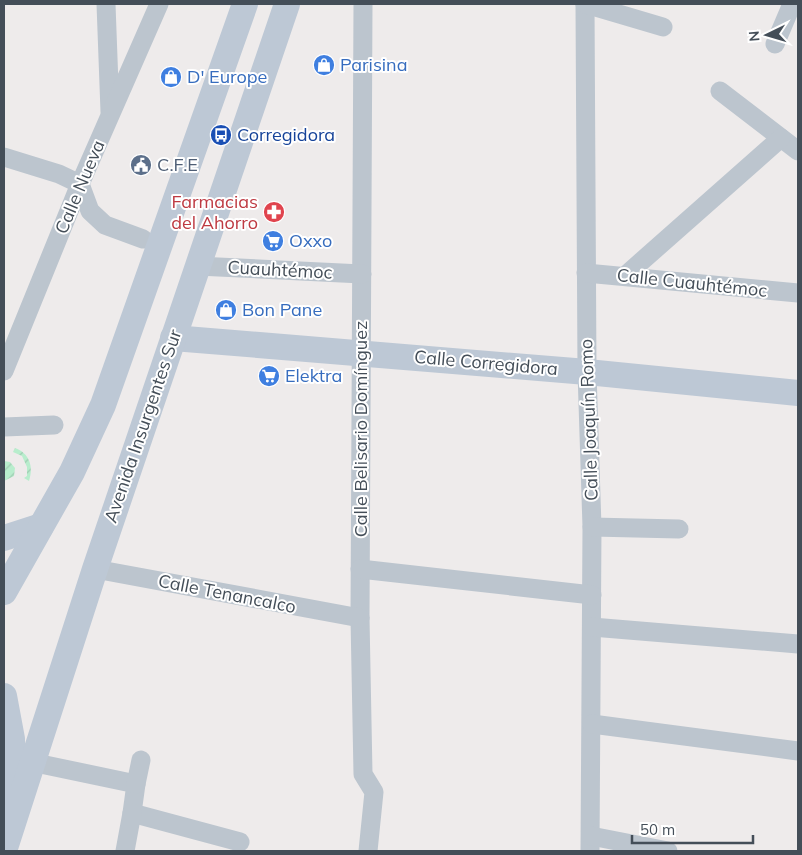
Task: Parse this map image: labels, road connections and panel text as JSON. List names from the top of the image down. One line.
{"streets":{"main road":["Calle Corregidora","Avenida Insurgentes Sur"],"street":["Calle Nueva","Cuauhtémoc","Calle Cuauhtémoc","Calle Joaquín Romo","Calle Belisario Domínguez","Calle Tenancalco"]},"crossings":[["Cuauhtémoc","Avenida Insurgentes Sur"],["Cuauhtémoc","Calle Belisario Domínguez"],["Calle Cuauhtémoc","Calle Joaquín Romo"],["Calle Corregidora","Calle Joaquín Romo"],["Calle Corregidora","Avenida Insurgentes Sur"],["Calle Corregidora","Calle Belisario Domínguez"],["Avenida Insurgentes Sur","Calle Tenancalco"],["Calle Belisario Domínguez","Calle Tenancalco"]],"places":{"shop":["Parisina","D' Europe","Bon Pane"],"bus stop":["Corregidora"],"public building":["C.F.E"],"pharmacy":["Farmacias del Ahorro"],"supermarket":["Oxxo","Elektra"]},"scale_bar":"50 m","north":"left"}
